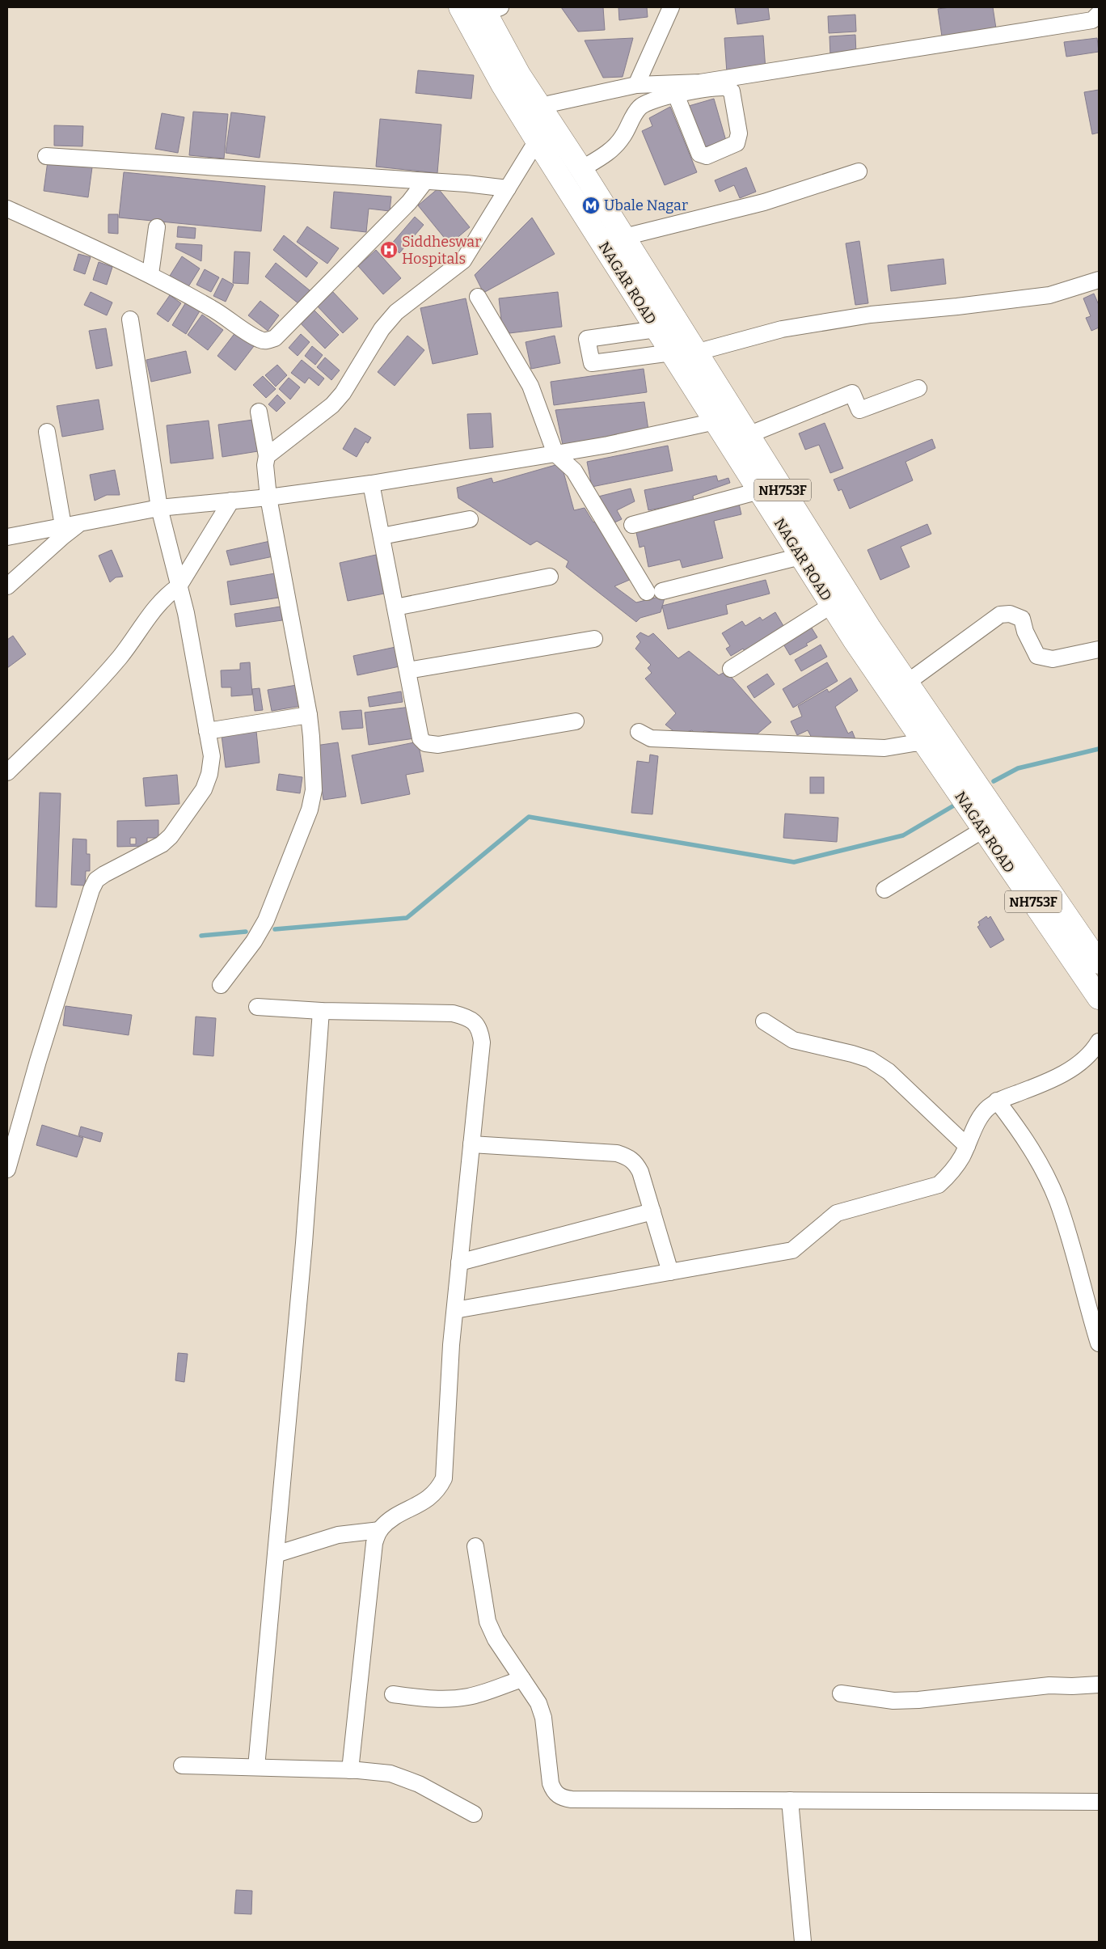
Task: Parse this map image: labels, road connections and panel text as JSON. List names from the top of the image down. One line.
{"streets":{"highway":["NAGAR ROAD","NH753F"]},"places":{"metro station":["Ubale Nagar"],"hospital":["Siddheswar Hospitals"]}}
